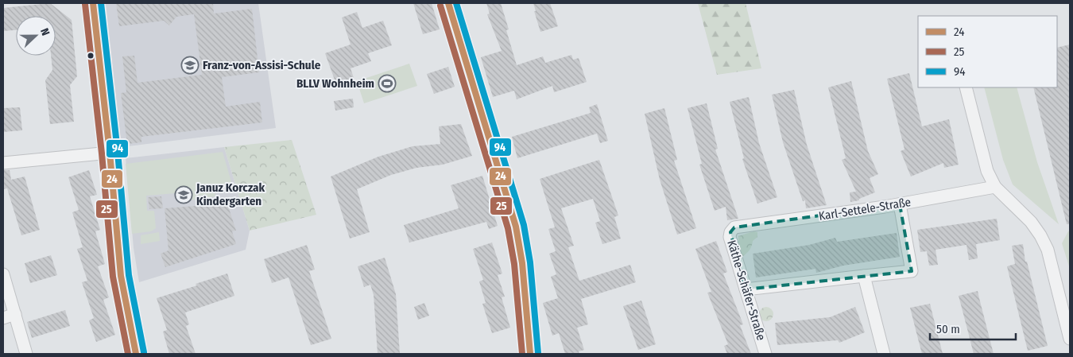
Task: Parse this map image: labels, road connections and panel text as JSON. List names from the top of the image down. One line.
{"streets":{"street":["Karl-Settele-Straße","Käthe-Schäfer-Straße"]},"crossings":[["Karl-Settele-Straße","Käthe-Schäfer-Straße"]],"places":{"school or university":["Franz-von-Assisi-Schule","Januz Korczak Kindergarten"],"sports":["BLLV Wohnheim"]},"lines":["transit line 24","transit line 94","transit line 25"],"legend":["24","25","94"],"scale_bar":"50 m","north":"right"}
